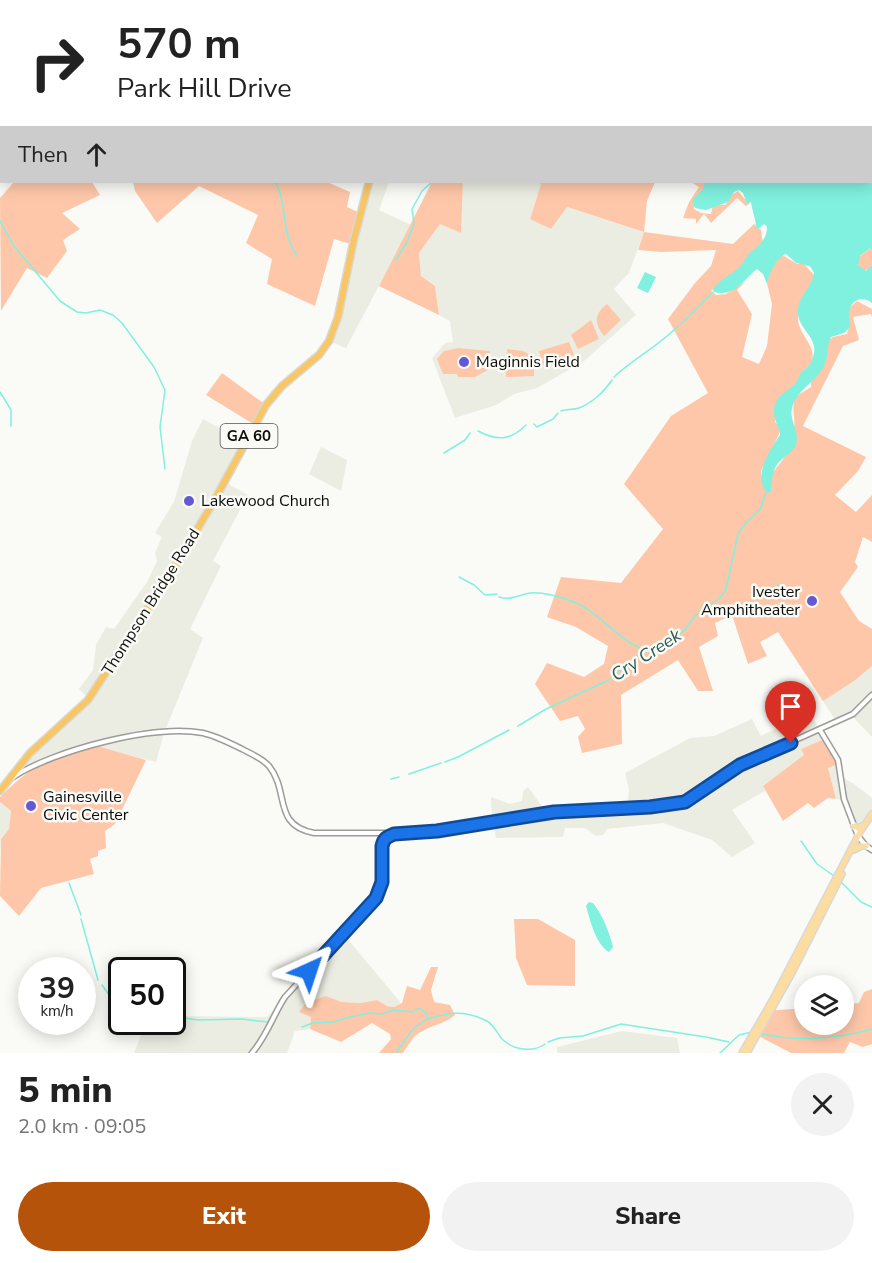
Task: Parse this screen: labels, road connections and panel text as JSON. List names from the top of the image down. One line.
{"streets":{"highway":["GA 60","Thompson Bridge Road"]},"water":["Cry Creek"],"places":["Maginnis Field","Lakewood Church","Ivester Amphitheater","Gainesville Civic Center"],"page":{"turn":["570 m","Park Hill Drive"],"then":"Then","speed":"39 km/h","limit":"50","heading":["5 min","2.0 km · 09:05"],"buttons":["Exit","Share"]}}
